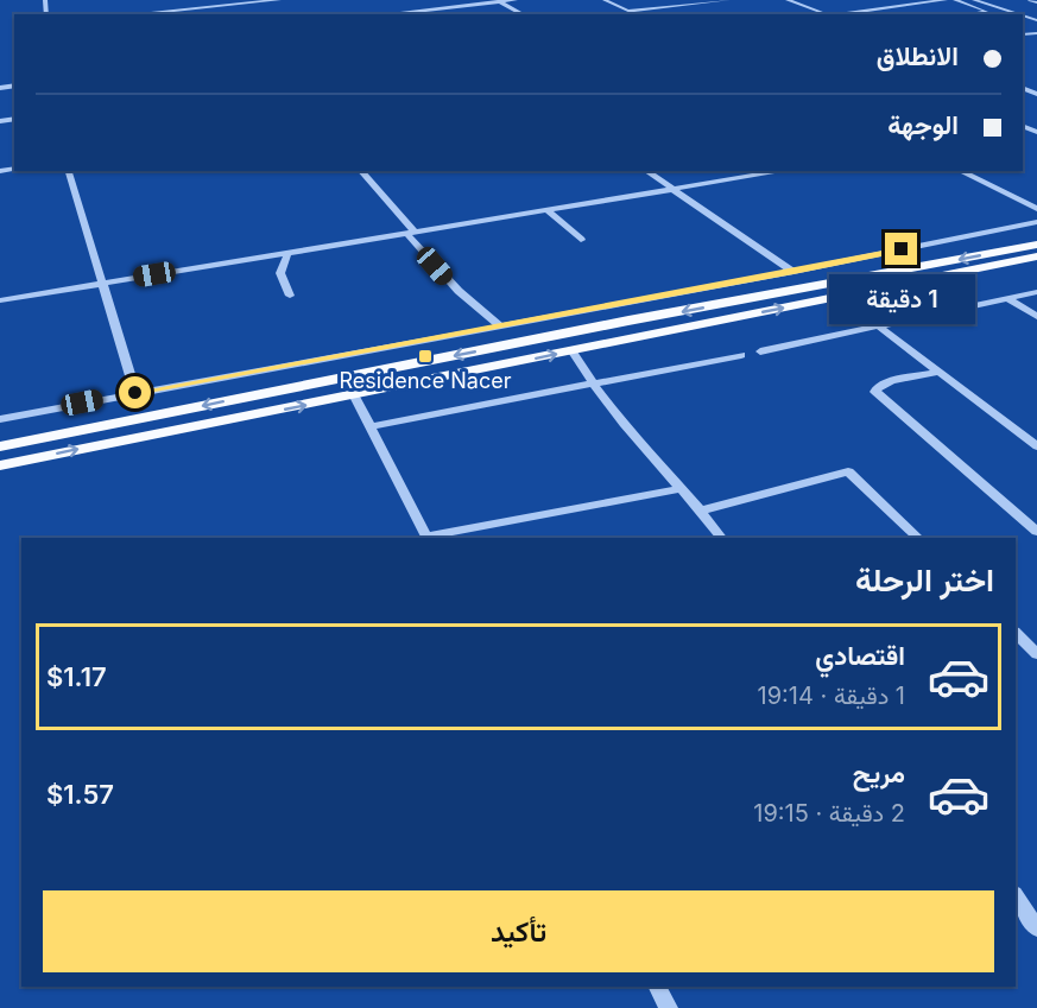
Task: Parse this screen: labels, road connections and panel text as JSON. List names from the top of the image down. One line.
{"places":{"transit":["Residence Nacer"]},"page":{"banner":["الانطلاق","الوجهة"],"bubble":"1 دقيقة","heading":"اختر الرحلة","list":[{"name":"اقتصادي","note":"1 دقيقة · 19:14","value":"$1.17"},{"name":"مريح","note":"2 دقيقة · 19:15","value":"$1.57"}],"buttons":"تأكيد"}}
